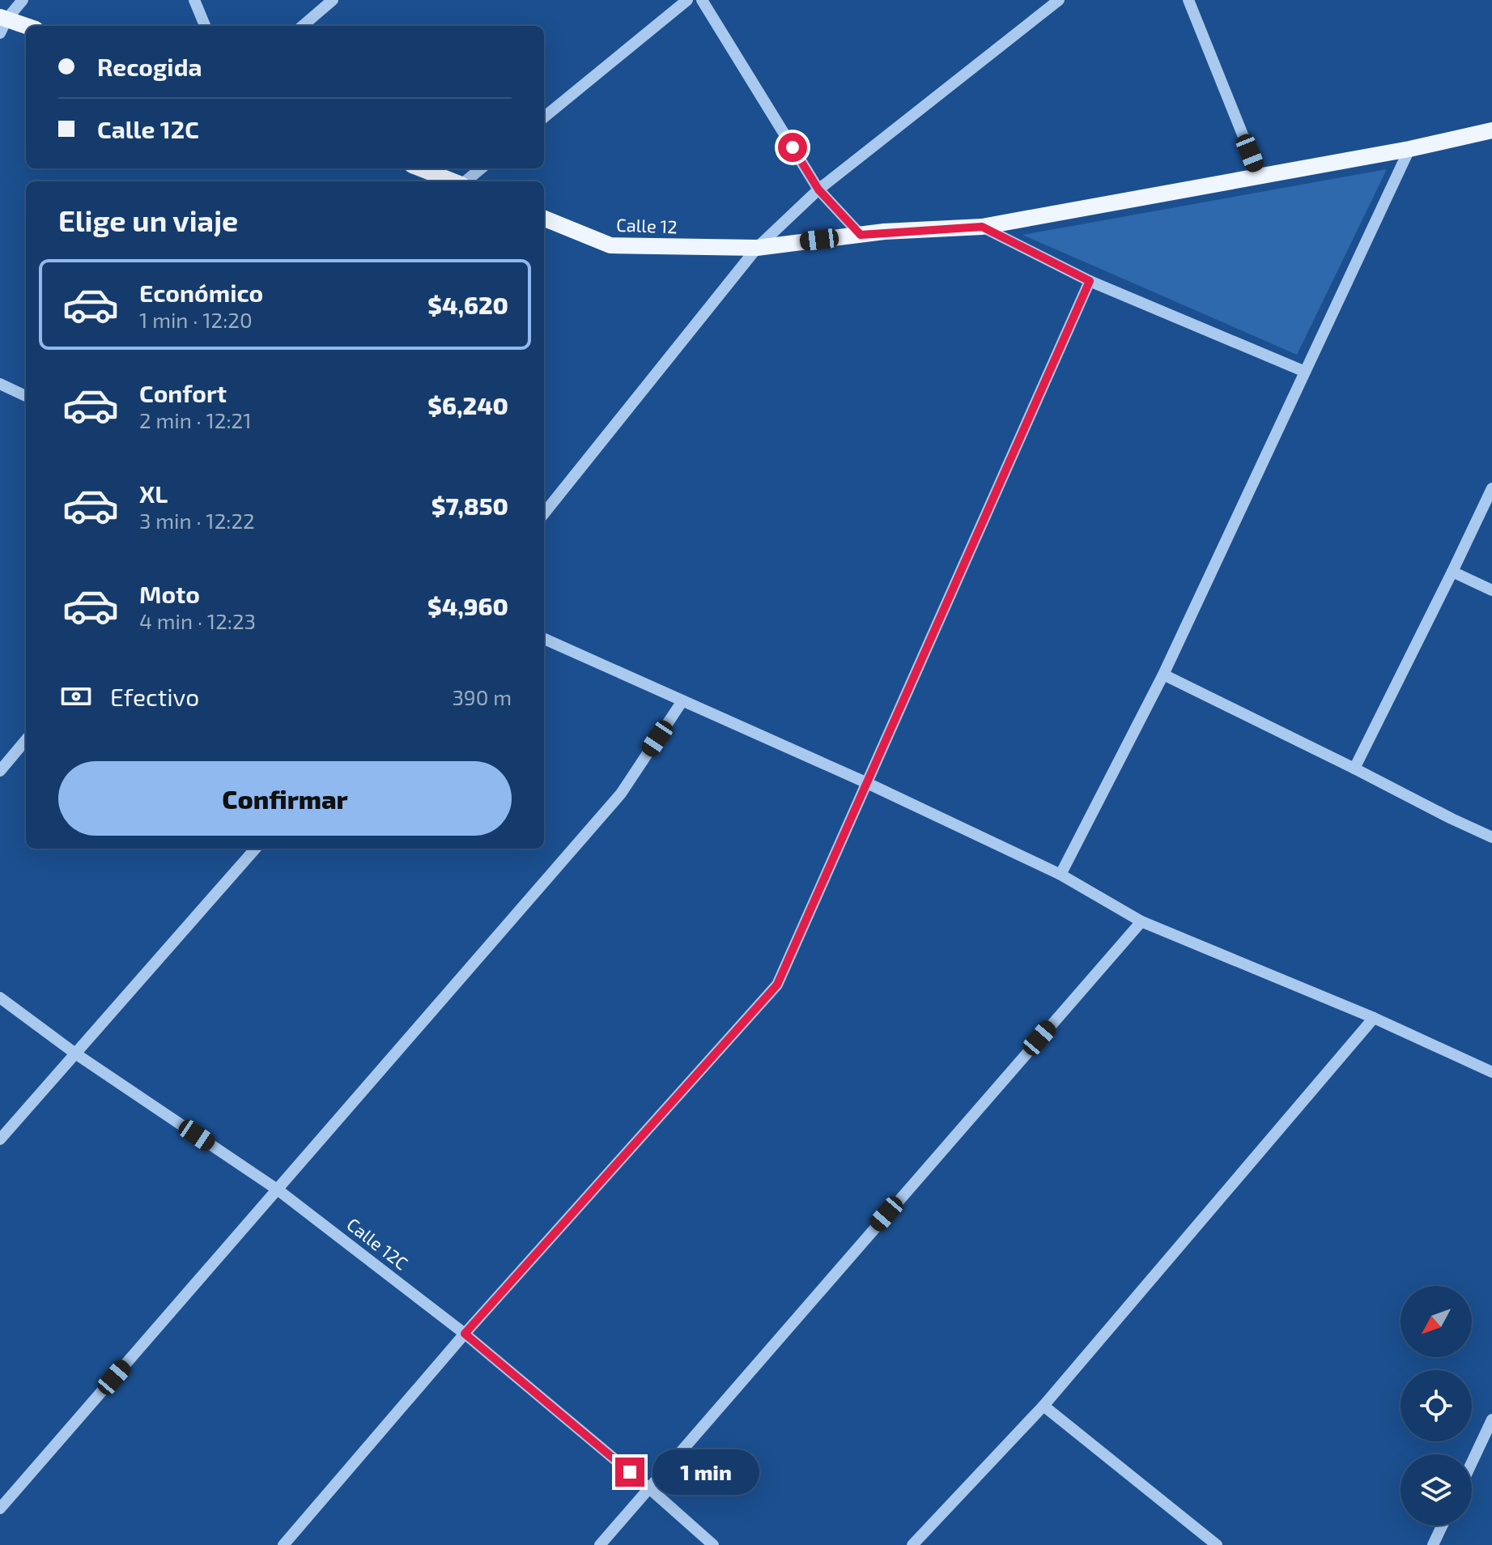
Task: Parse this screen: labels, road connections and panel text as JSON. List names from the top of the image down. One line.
{"streets":{"main road":["Calle 12"],"street":["Calle 12C"]},"north":"bottom left","page":{"banner":["Recogida","Calle 12C"],"heading":"Elige un viaje","list":[{"name":"Económico","note":"1 min · 12:20","value":"$4,620"},{"name":"Confort","note":"2 min · 12:21","value":"$6,240"},{"name":"XL","note":"3 min · 12:22","value":"$7,850"},{"name":"Moto","note":"4 min · 12:23","value":"$4,960"}],"pay":["Efectivo","390 m"],"buttons":"Confirmar","bubble":"1 min"}}
